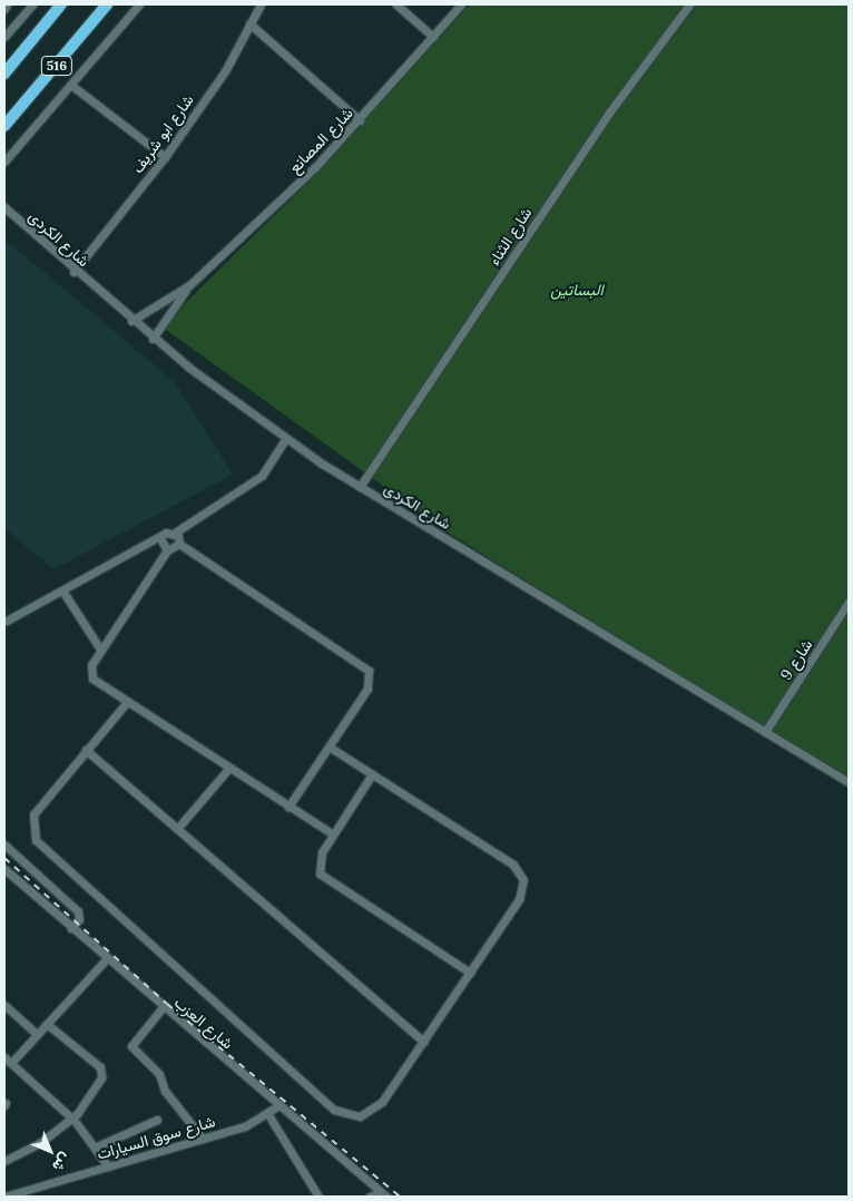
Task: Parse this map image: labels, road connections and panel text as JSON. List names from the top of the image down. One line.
{"streets":{"highway":["516"],"street":["شارع ابو شريف","شارع المصانع","شارع الثناء","شارع الكردى","شارع 9","شارع العزب","شارع سوق السيارات"]},"crossings":[["شارع ابو شريف","شارع الكردى"],["شارع المصانع","شارع الكردى"],["شارع الثناء","شارع الكردى"],["شارع الكردى","شارع 9"],["شارع العزب","شارع سوق السيارات"]],"parks":["البساتين"],"north":"bottom right"}
